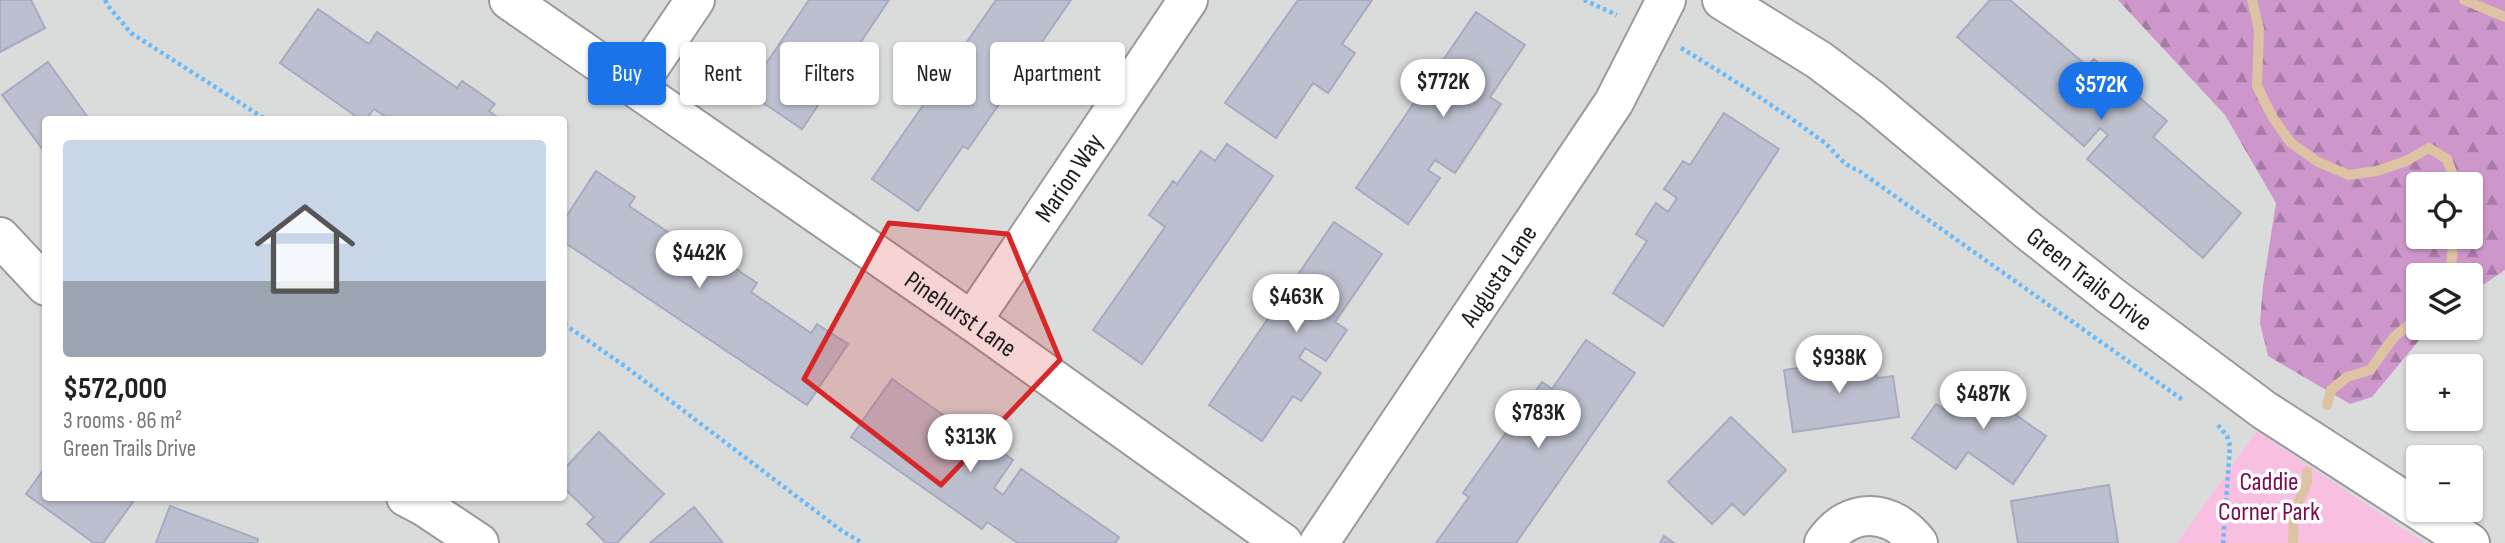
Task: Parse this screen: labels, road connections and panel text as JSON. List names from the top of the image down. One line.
{"streets":{"street":["Marion Way","Augusta Lane","Green Trails Drive","Pinehurst Lane"]},"crossings":[["Marion Way","Pinehurst Lane"]],"parks":["Caddie Corner Park"],"page":{"chip":["Buy","Rent","Filters","New","Apartment"],"price":["$772K","$572K","$442K","$463K","$938K","$487K","$783K","$313K"],"list":[{"name":"$572,000","note":"3 rooms · 86 m² · Green Trails Drive"}],"map_buttons":["+","−"]}}
